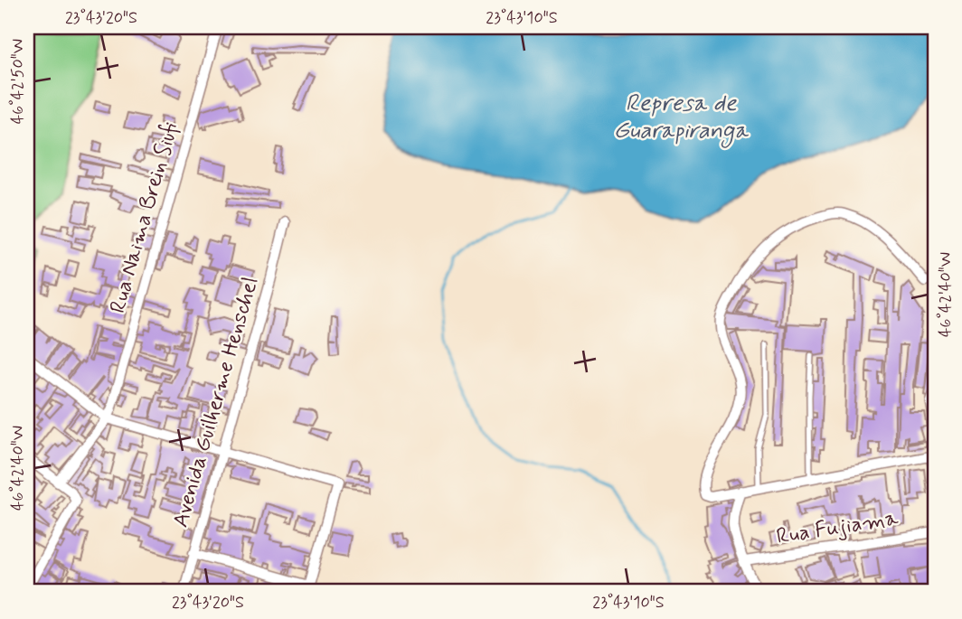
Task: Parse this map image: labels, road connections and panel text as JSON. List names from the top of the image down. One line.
{"streets":{"street":["Rua Naima Brein Siufi","Avenida Guilherme Henschel","Rua Fujiama"]},"water":["Represa de Guarapiranga"],"coordinates":["23°43'20\"S","23°43'10\"S","46°42'50\"W","46°42'40\"W"]}
